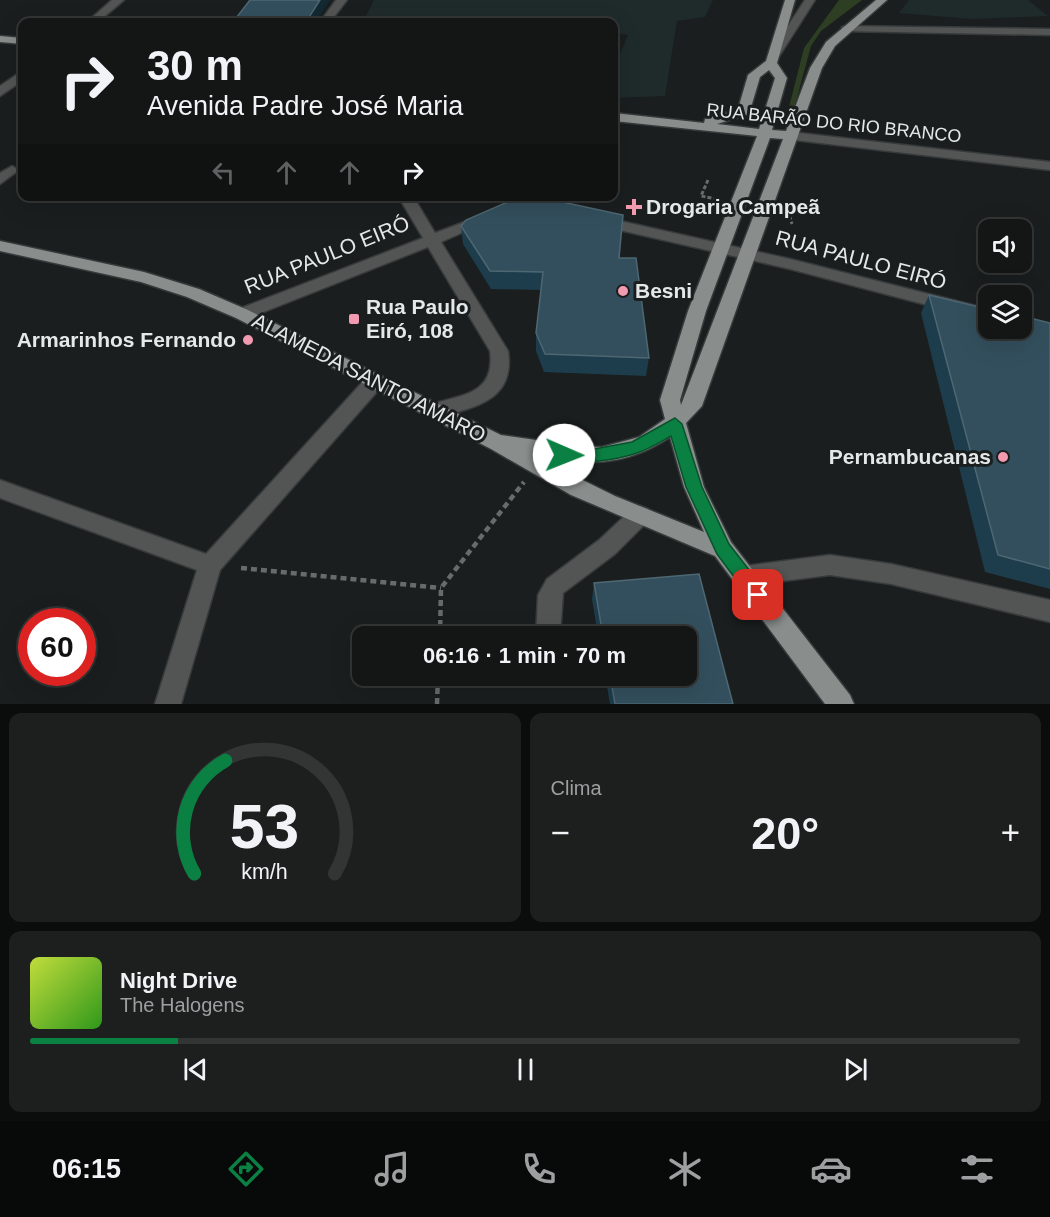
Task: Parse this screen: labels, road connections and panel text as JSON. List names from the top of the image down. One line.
{"streets":{"main road":["RUA BARÃO DO RIO BRANCO","ALAMEDA SANTO AMARO"],"street":["RUA PAULO EIRÓ"]},"crossings":[["RUA PAULO EIRÓ","ALAMEDA SANTO AMARO"]],"places":{"health":["Drogaria Campeã"],"other":["Besni","Armarinhos Fernando","Pernambucanas"],"transit":["Rua Paulo Eiró, 108"]},"page":{"turn":["30 m","Avenida Padre José Maria"],"limit":"60","trip":"06:16 · 1 min · 70 m","tile":"Clima","heat":["−","20°","+"],"song":["Night Drive","The Halogens"],"tabs":"06:15","gauge":["53","km/h"]}}
